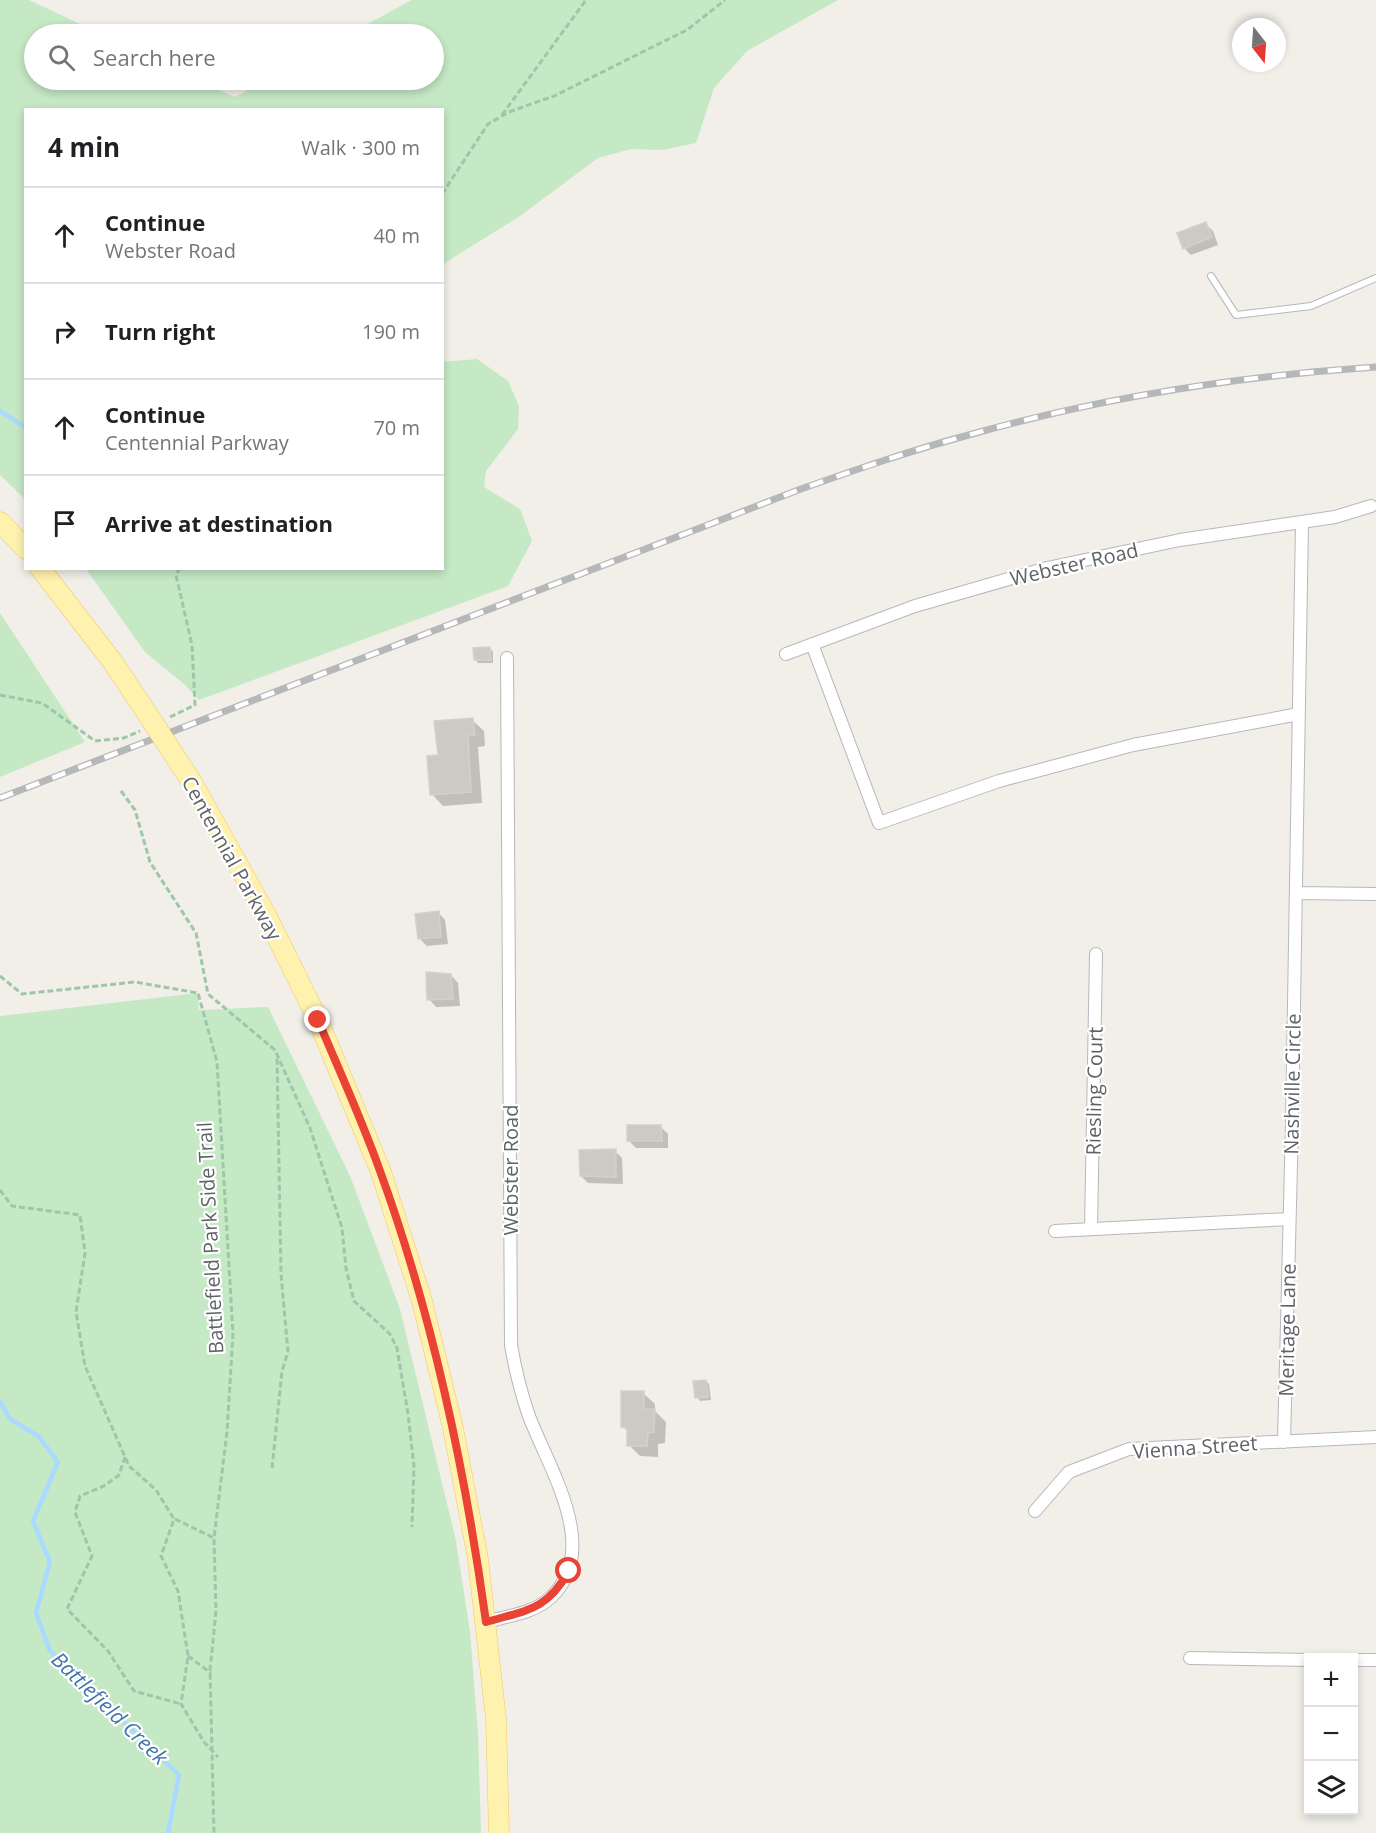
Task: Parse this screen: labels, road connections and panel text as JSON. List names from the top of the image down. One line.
{"streets":{"main road":["Centennial Parkway"],"street":["Webster Road","Nashville Circle","Riesling Court","Meritage Lane","Vienna Street"],"path":["Battlefield Park Side Trail"]},"crossings":[["Webster Road","Centennial Parkway"],["Webster Road","Nashville Circle"],["Nashville Circle","Meritage Lane"],["Meritage Lane","Vienna Street"]],"water":["Battlefield Creek"],"north":"bottom","page":{"search":"Search here","heading":["4 min","Walk · 300 m"],"list":[["Continue","Webster Road","40 m"],["Turn right","190 m"],["Continue","Centennial Parkway","70 m"],"Arrive at destination"],"map_buttons":["+","−"]}}
